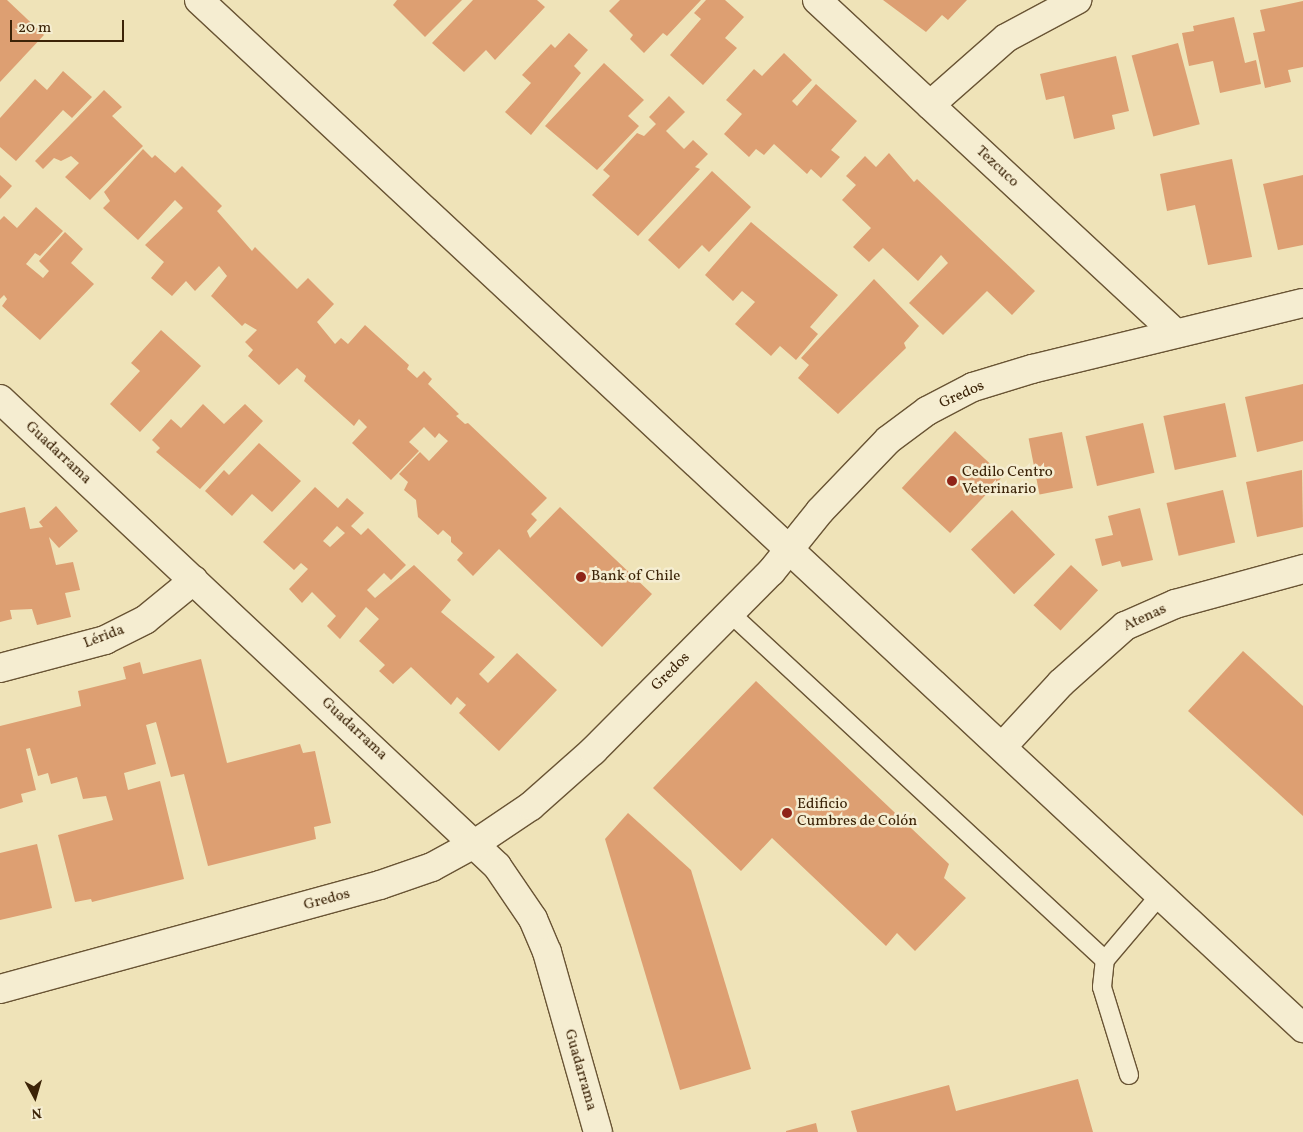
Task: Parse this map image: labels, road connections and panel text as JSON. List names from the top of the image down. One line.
{"streets":{"street":["Tezcuco","Gredos","Guadarrama","Atenas","Lérida"]},"crossings":[["Tezcuco","Gredos"],["Gredos","Guadarrama"],["Guadarrama","Lérida"]],"places":["Cedilo Centro Veterinario","Bank of Chile","Edificio Cumbres de Colón"],"scale_bar":"20 m","north":"bottom"}
